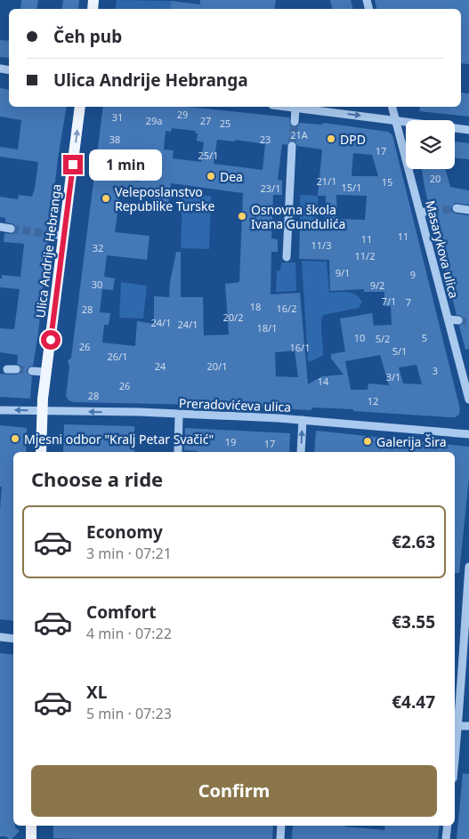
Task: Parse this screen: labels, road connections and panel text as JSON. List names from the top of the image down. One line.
{"streets":{"main road":["Ulica Andrije Hebranga"],"street":["Masarykova ulica","Preradovićeva ulica"]},"crossings":[["Ulica Andrije Hebranga","Preradovićeva ulica"]],"one_way":["Ulica Andrije Hebranga","Preradovićeva ulica"],"places":["DPD","Dea","Veleposlanstvo Republike Turske","Osnovna škola Ivana Gundulića","Mjesni odbor \"Kralj Petar Svačić\"","Galerija Šira"],"house_numbers":["29","31","29a","27","25","21A","38","23","17","25/1","20","21/1","15","15/1","23/1","11","11","11/3","32","11/2","9/1","9","30","9/2","7/1","7","18","16/2","28","20/2","24/1","24/1","18/1","10","5","5/2","26","16/1","5/1","26/1","24","20/1","3","3/1","14","26","28","12","19","17"],"page":{"banner":["Čeh pub","Ulica Andrije Hebranga"],"bubble":"1 min","heading":"Choose a ride","list":[{"name":"Economy","note":"3 min · 07:21","value":"€2.63"},{"name":"Comfort","note":"4 min · 07:22","value":"€3.55"},{"name":"XL","note":"5 min · 07:23","value":"€4.47"}],"buttons":"Confirm"}}
